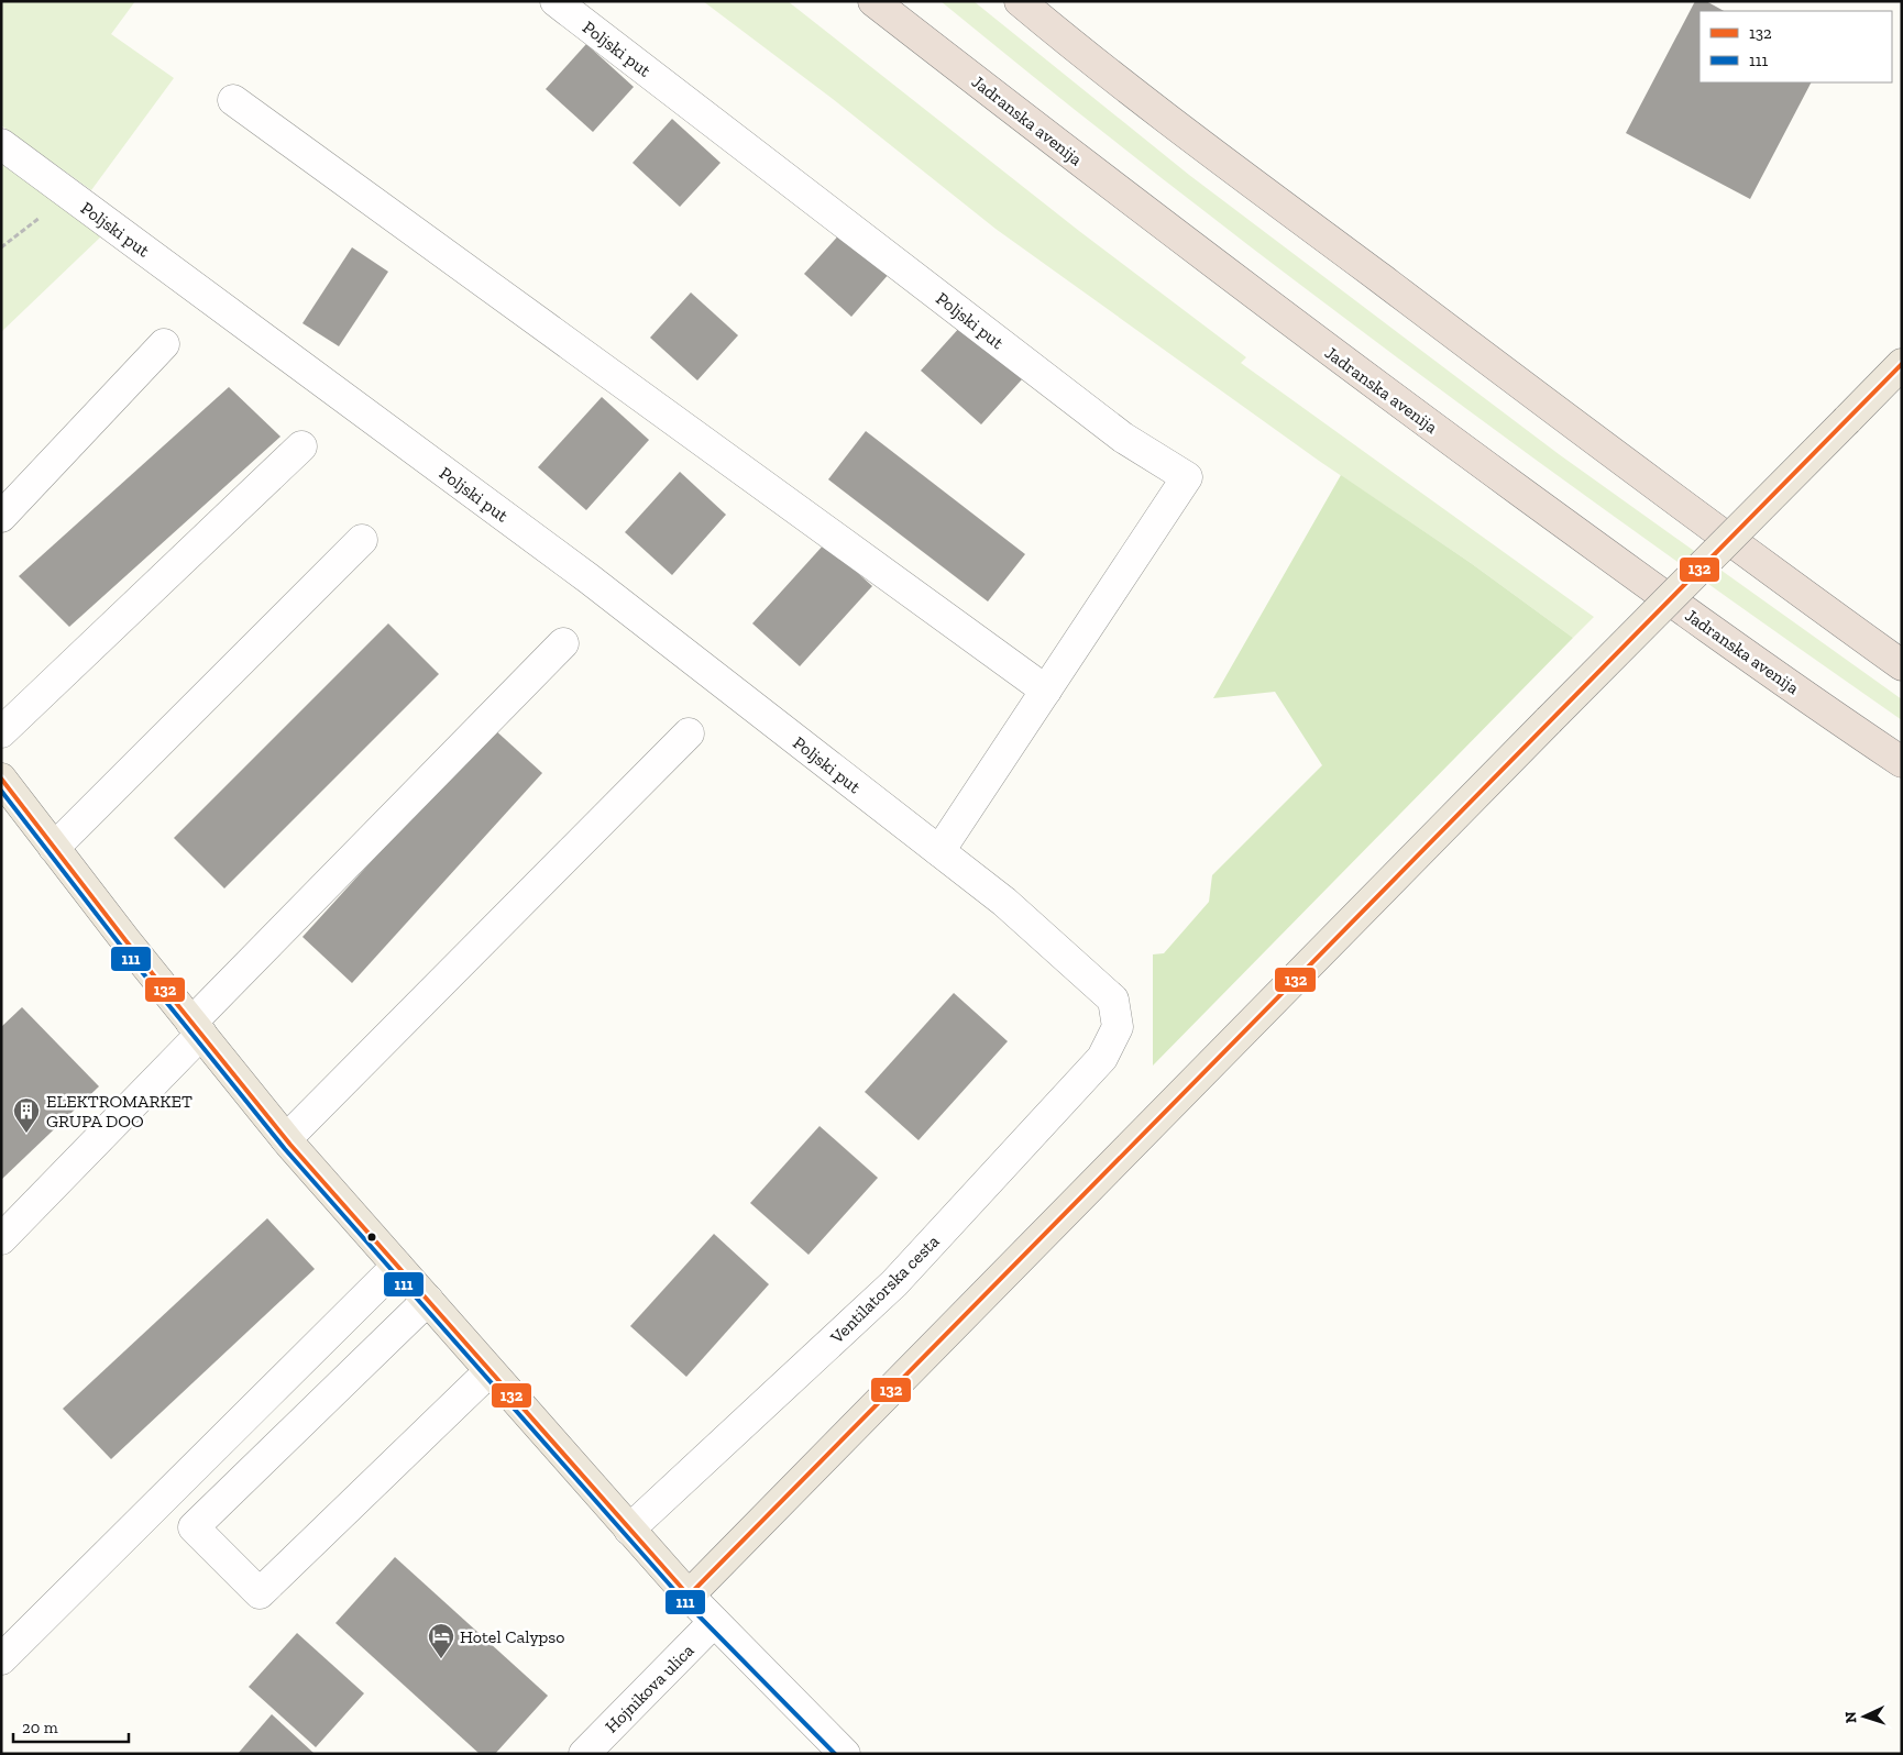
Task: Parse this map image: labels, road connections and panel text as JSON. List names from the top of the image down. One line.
{"streets":{"highway":["Jadranska avenija"],"street":["Poljski put","Ventilatorska cesta","Hojnikova ulica"]},"crossings":[["Poljski put","Ventilatorska cesta"]],"places":{"building":["ELEKTROMARKET GRUPA DOO"],"hotel":["Hotel Calypso"]},"lines":["transit line 132","transit line 111"],"legend":["132","111"],"scale_bar":"20 m","north":"left"}
